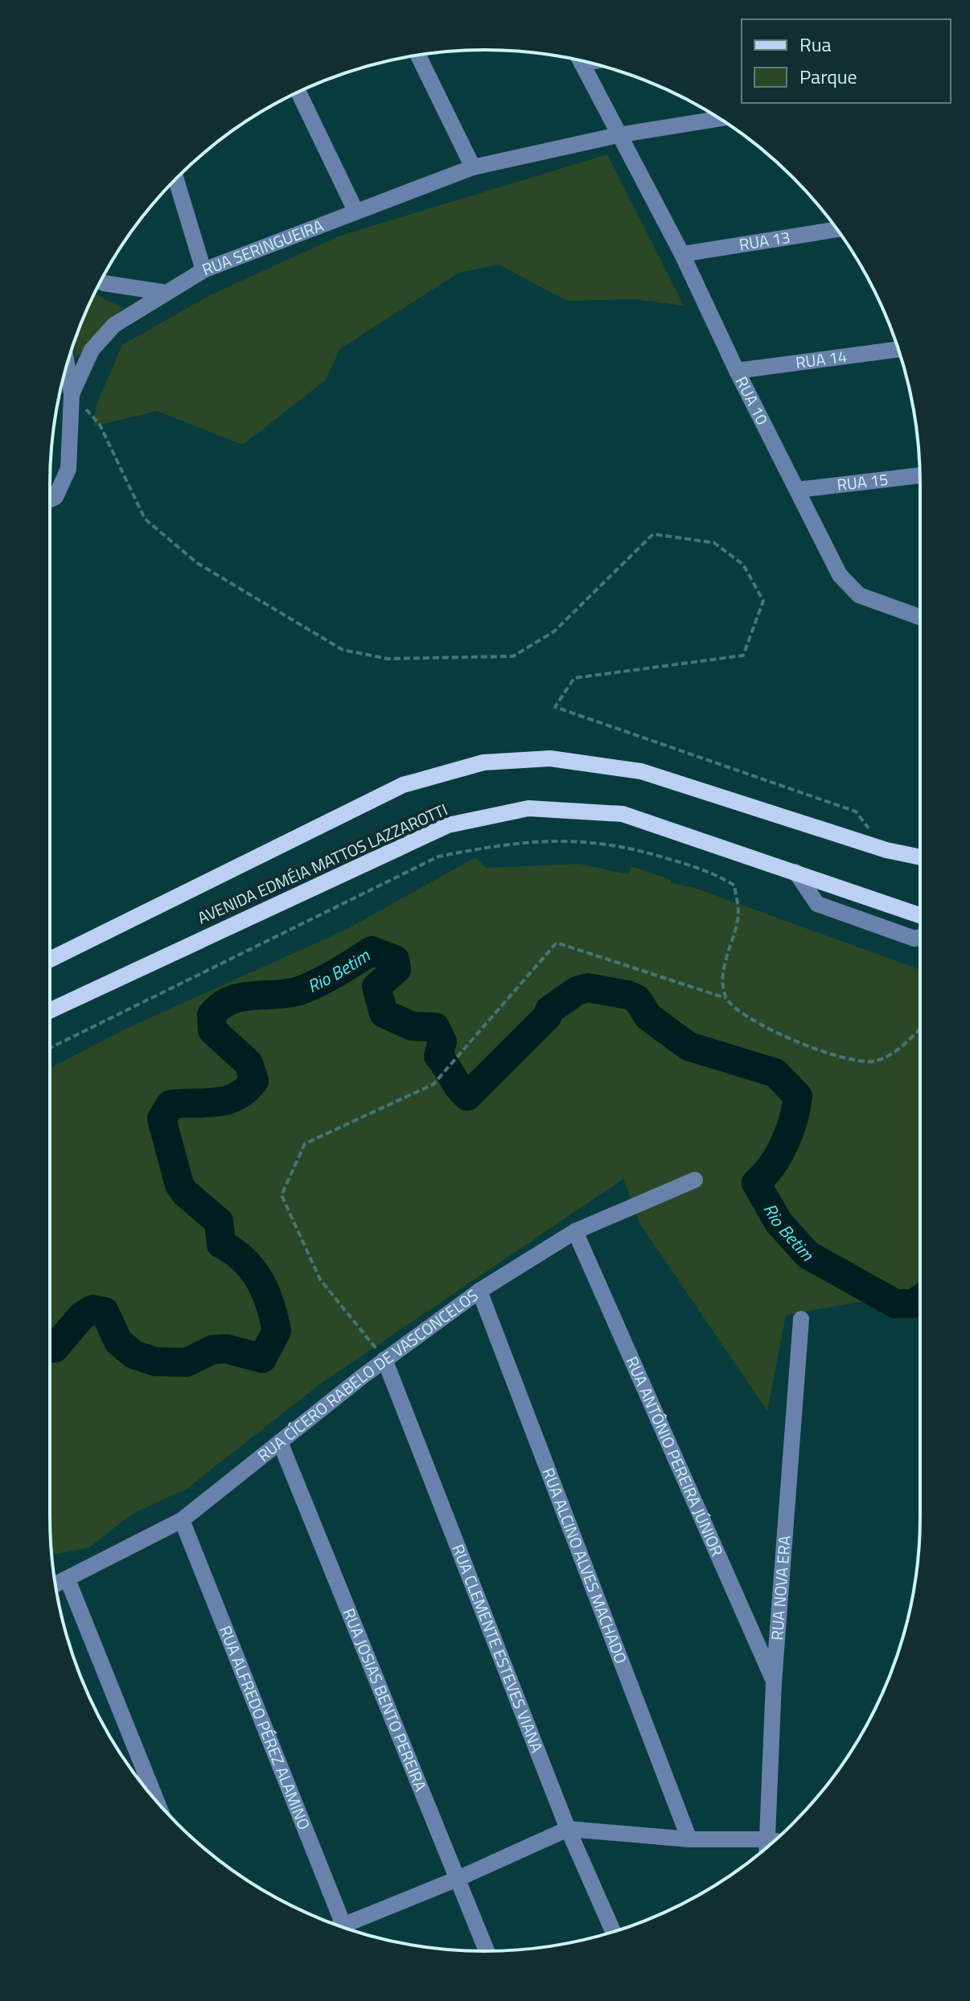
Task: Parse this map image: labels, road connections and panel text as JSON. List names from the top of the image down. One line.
{"streets":{"main road":["AVENIDA EDMÉIA MATTOS LAZZAROTTI"],"street":["RUA 13","RUA SERINGUEIRA","RUA 14","RUA 10","RUA 15","RUA CÍCERO RABELO DE VASCONCELOS","RUA ANTÔNIO PEREIRA JÚNIOR","RUA ALCINO ALVES MACHADO","RUA NOVA ERA","RUA CLEMENTE ESTEVES VIANA","RUA JOSIAS BENTO PEREIRA","RUA ALFREDO PÉREZ ALAMINO"]},"crossings":[["RUA 13","RUA 10"],["RUA SERINGUEIRA","RUA 10"],["RUA 14","RUA 10"],["RUA 10","RUA 15"],["RUA CÍCERO RABELO DE VASCONCELOS","RUA ANTÔNIO PEREIRA JÚNIOR"],["RUA CÍCERO RABELO DE VASCONCELOS","RUA ALCINO ALVES MACHADO"],["RUA CÍCERO RABELO DE VASCONCELOS","RUA CLEMENTE ESTEVES VIANA"],["RUA CÍCERO RABELO DE VASCONCELOS","RUA JOSIAS BENTO PEREIRA"],["RUA CÍCERO RABELO DE VASCONCELOS","RUA ALFREDO PÉREZ ALAMINO"],["RUA ANTÔNIO PEREIRA JÚNIOR","RUA NOVA ERA"]],"water":["Rio Betim"],"legend":["Rua","Parque"]}
